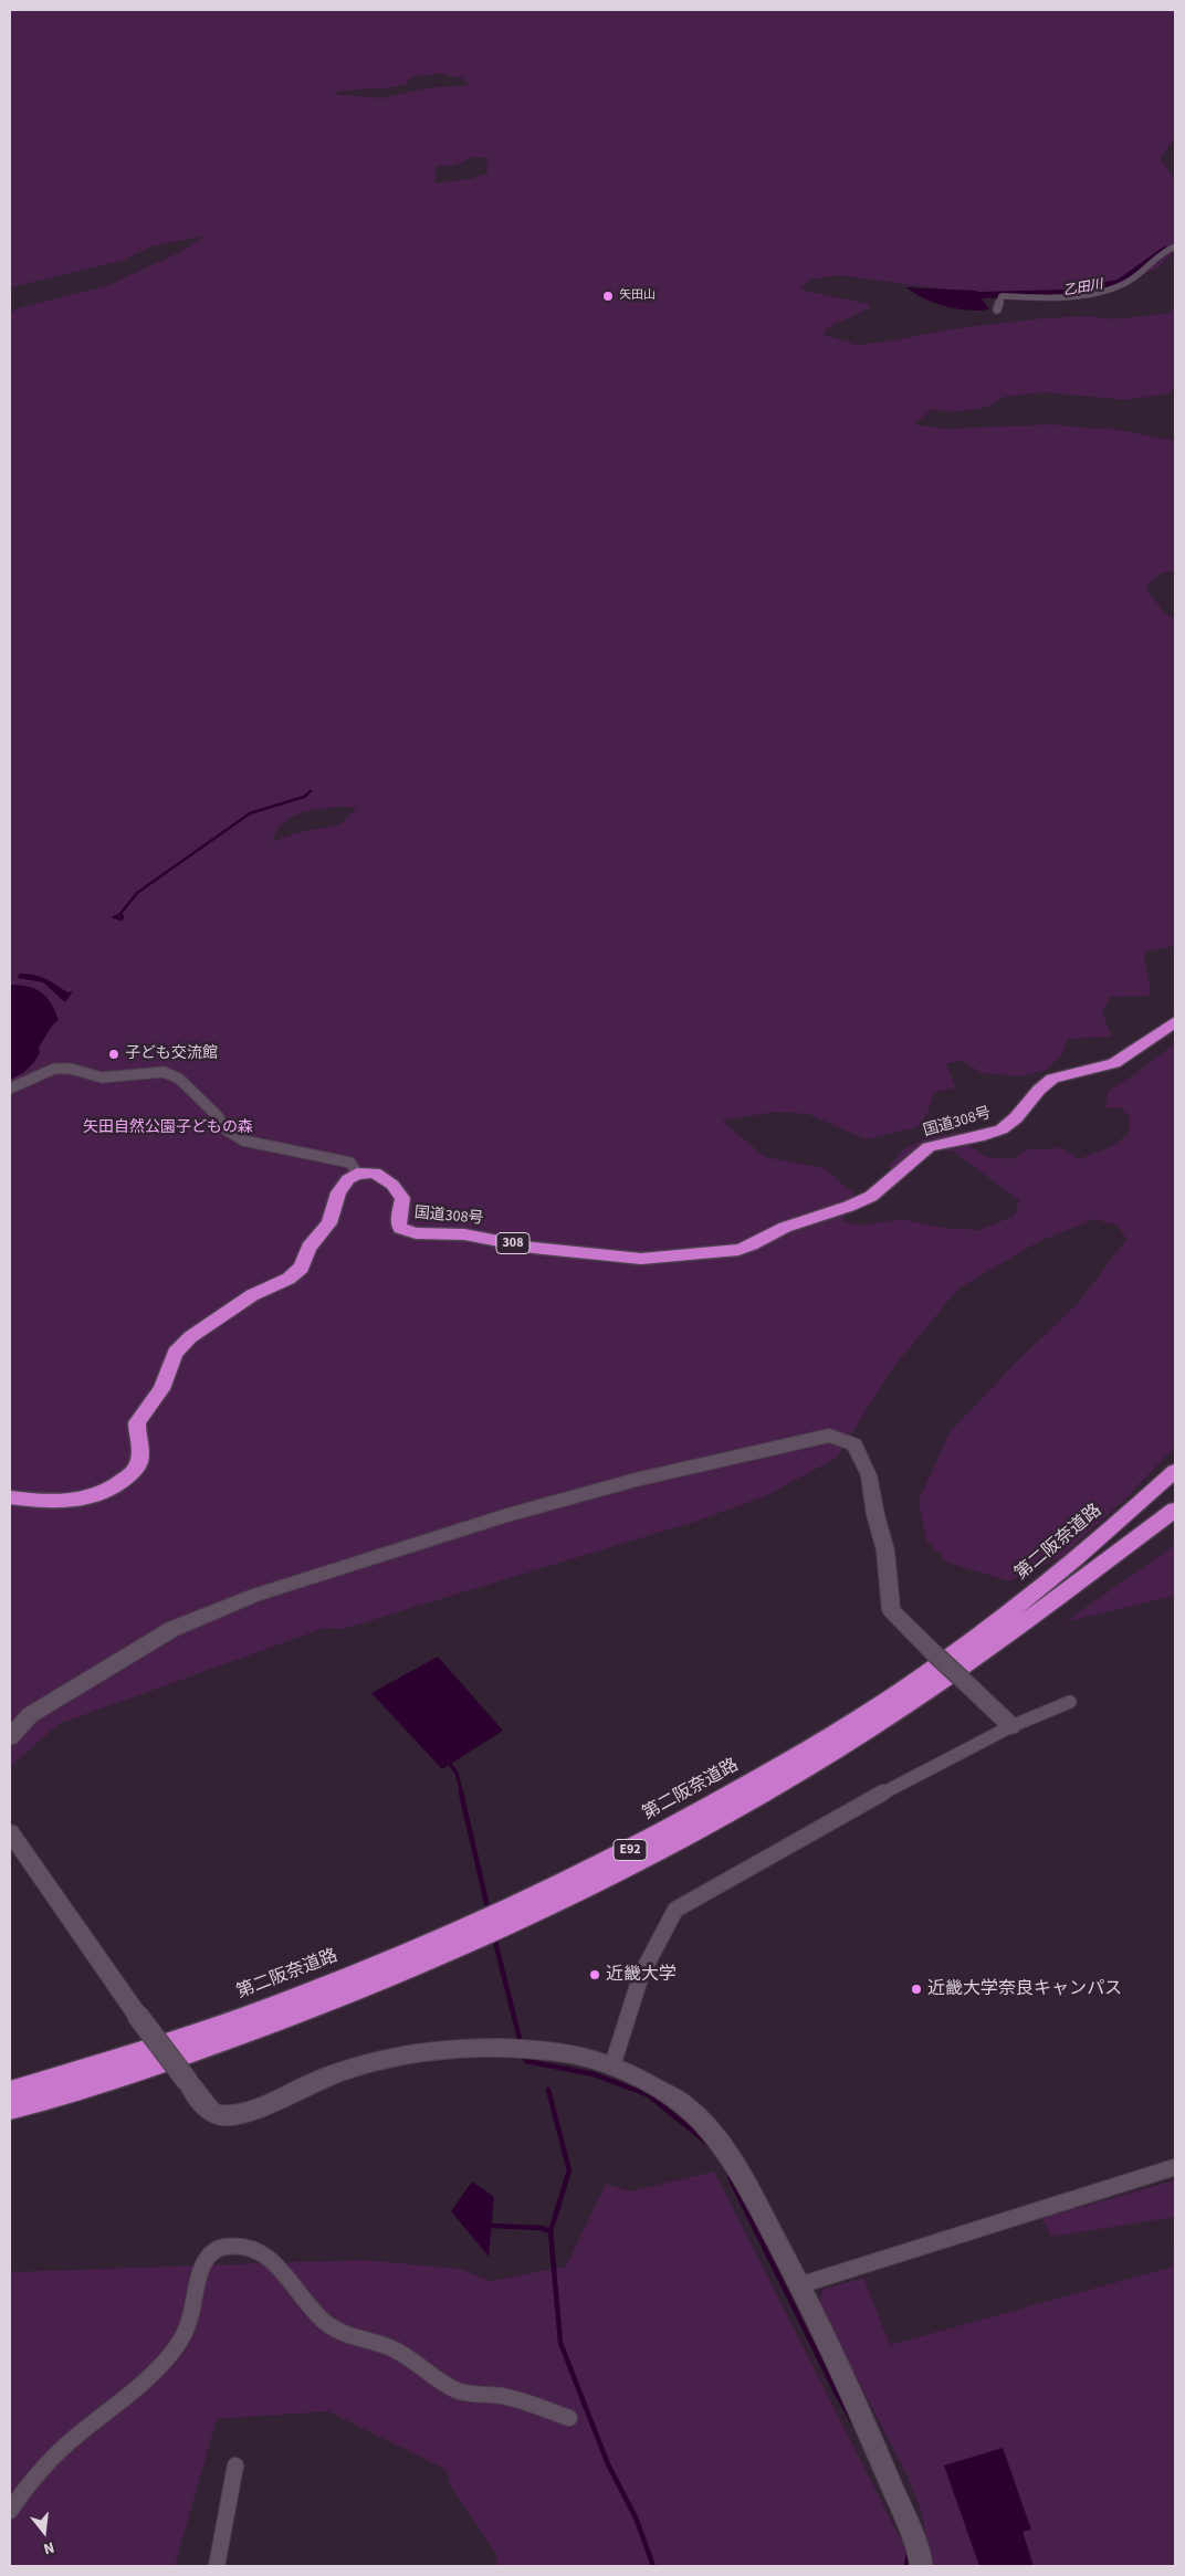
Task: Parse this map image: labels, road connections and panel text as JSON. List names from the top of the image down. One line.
{"streets":{"highway":["国道308号","308","第二阪奈道路","E92"]},"water":["乙田川"],"parks":["矢田自然公園子どもの森"],"places":["矢田山","子ども交流館","近畿大学","近畿大学奈良キャンパス"],"north":"bottom"}
